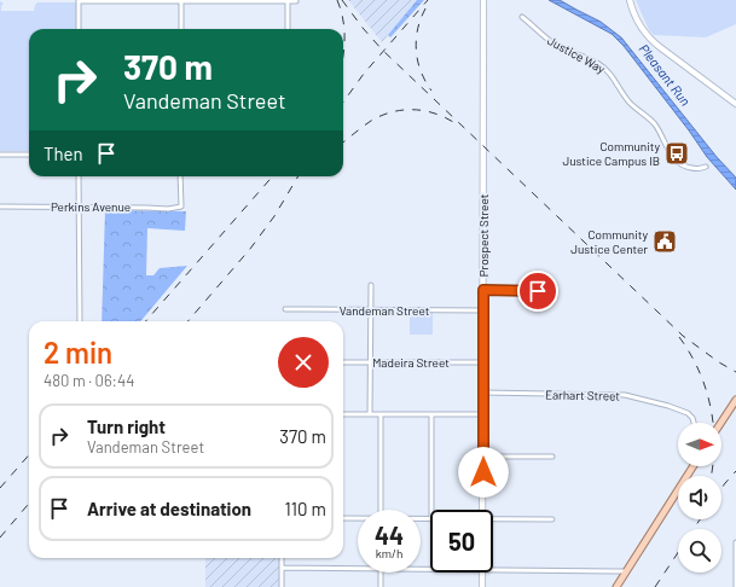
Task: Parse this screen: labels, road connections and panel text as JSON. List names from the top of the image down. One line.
{"streets":{"main road":["Prospect Street"],"street":["Justice Way","Perkins Avenue","Vandeman Street","Madeira Street","Earhart Street"]},"crossings":[["Prospect Street","Vandeman Street"],["Prospect Street","Madeira Street"],["Prospect Street","Earhart Street"]],"water":["Pleasant Run"],"places":{"bus stop":["Community Justice Campus IB"],"public building":["Community Justice Center"]},"north":"right","page":{"turn":["370 m","Vandeman Street"],"then":"Then","heading":["2 min","480 m · 06:44"],"list":[{"name":"Turn right","note":"Vandeman Street","value":"370 m"},{"name":"Arrive at destination","value":"110 m"}],"speed":"44 km/h","limit":"50"}}
